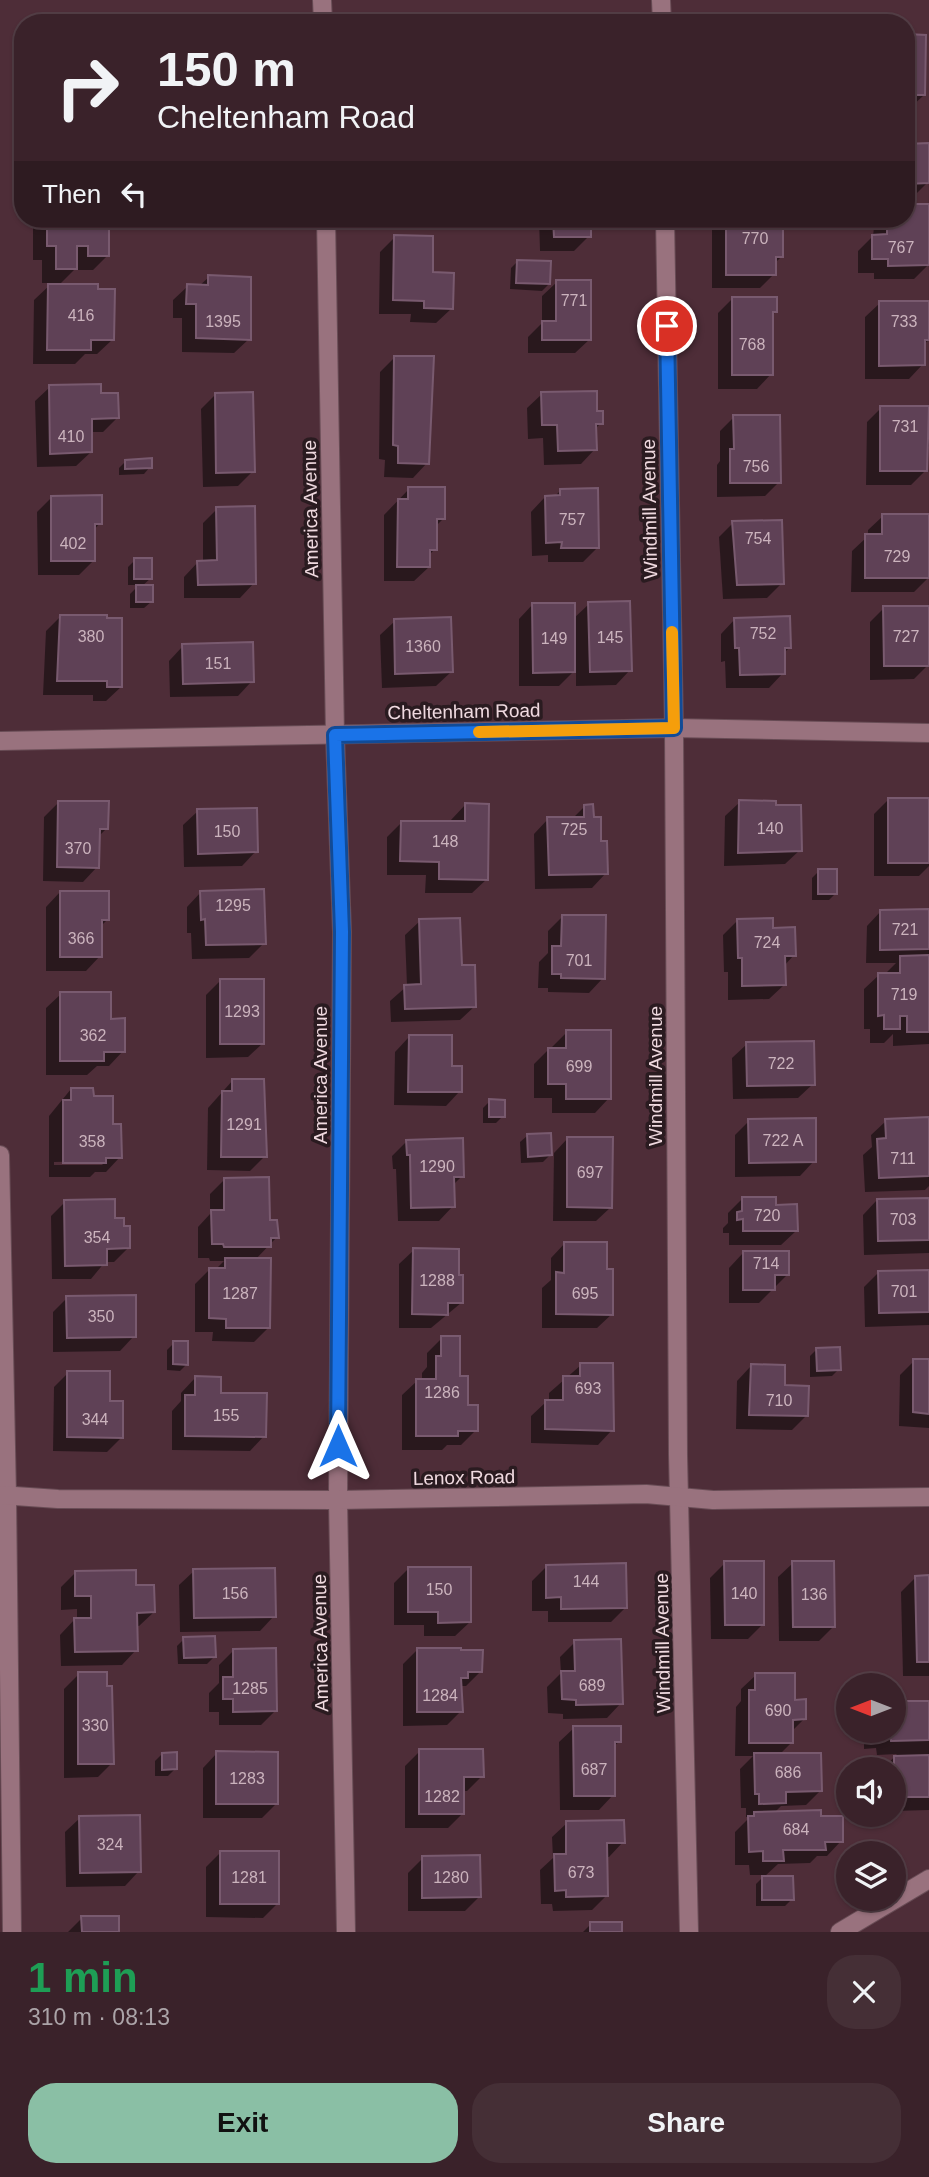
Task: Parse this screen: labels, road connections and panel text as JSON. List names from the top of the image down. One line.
{"streets":{"street":["America Avenue","Windmill Avenue","Cheltenham Road","Lenox Road"]},"crossings":[["America Avenue","Cheltenham Road"],["America Avenue","Lenox Road"],["Windmill Avenue","Cheltenham Road"],["Windmill Avenue","Lenox Road"]],"house_numbers":["770","767","771","416","1395","733","768","731","410","756","757","754","402","729","752","380","727","145","149","1360","151","140","725","150","148","370","1295","721","366","724","701","719","1293","362","722","699","1291","722 A","358","711","1290","697","720","703","354","714","1288","701","1287","695","350","693","1286","710","155","344","144","150","156","140","136","689","1285","1284","690","330","687","686","1283","1282","684","324","673","1281","1280"],"north":"left","page":{"turn":["150 m","Cheltenham Road"],"then":"Then","heading":["1 min","310 m · 08:13"],"buttons":["Exit","Share"]}}
